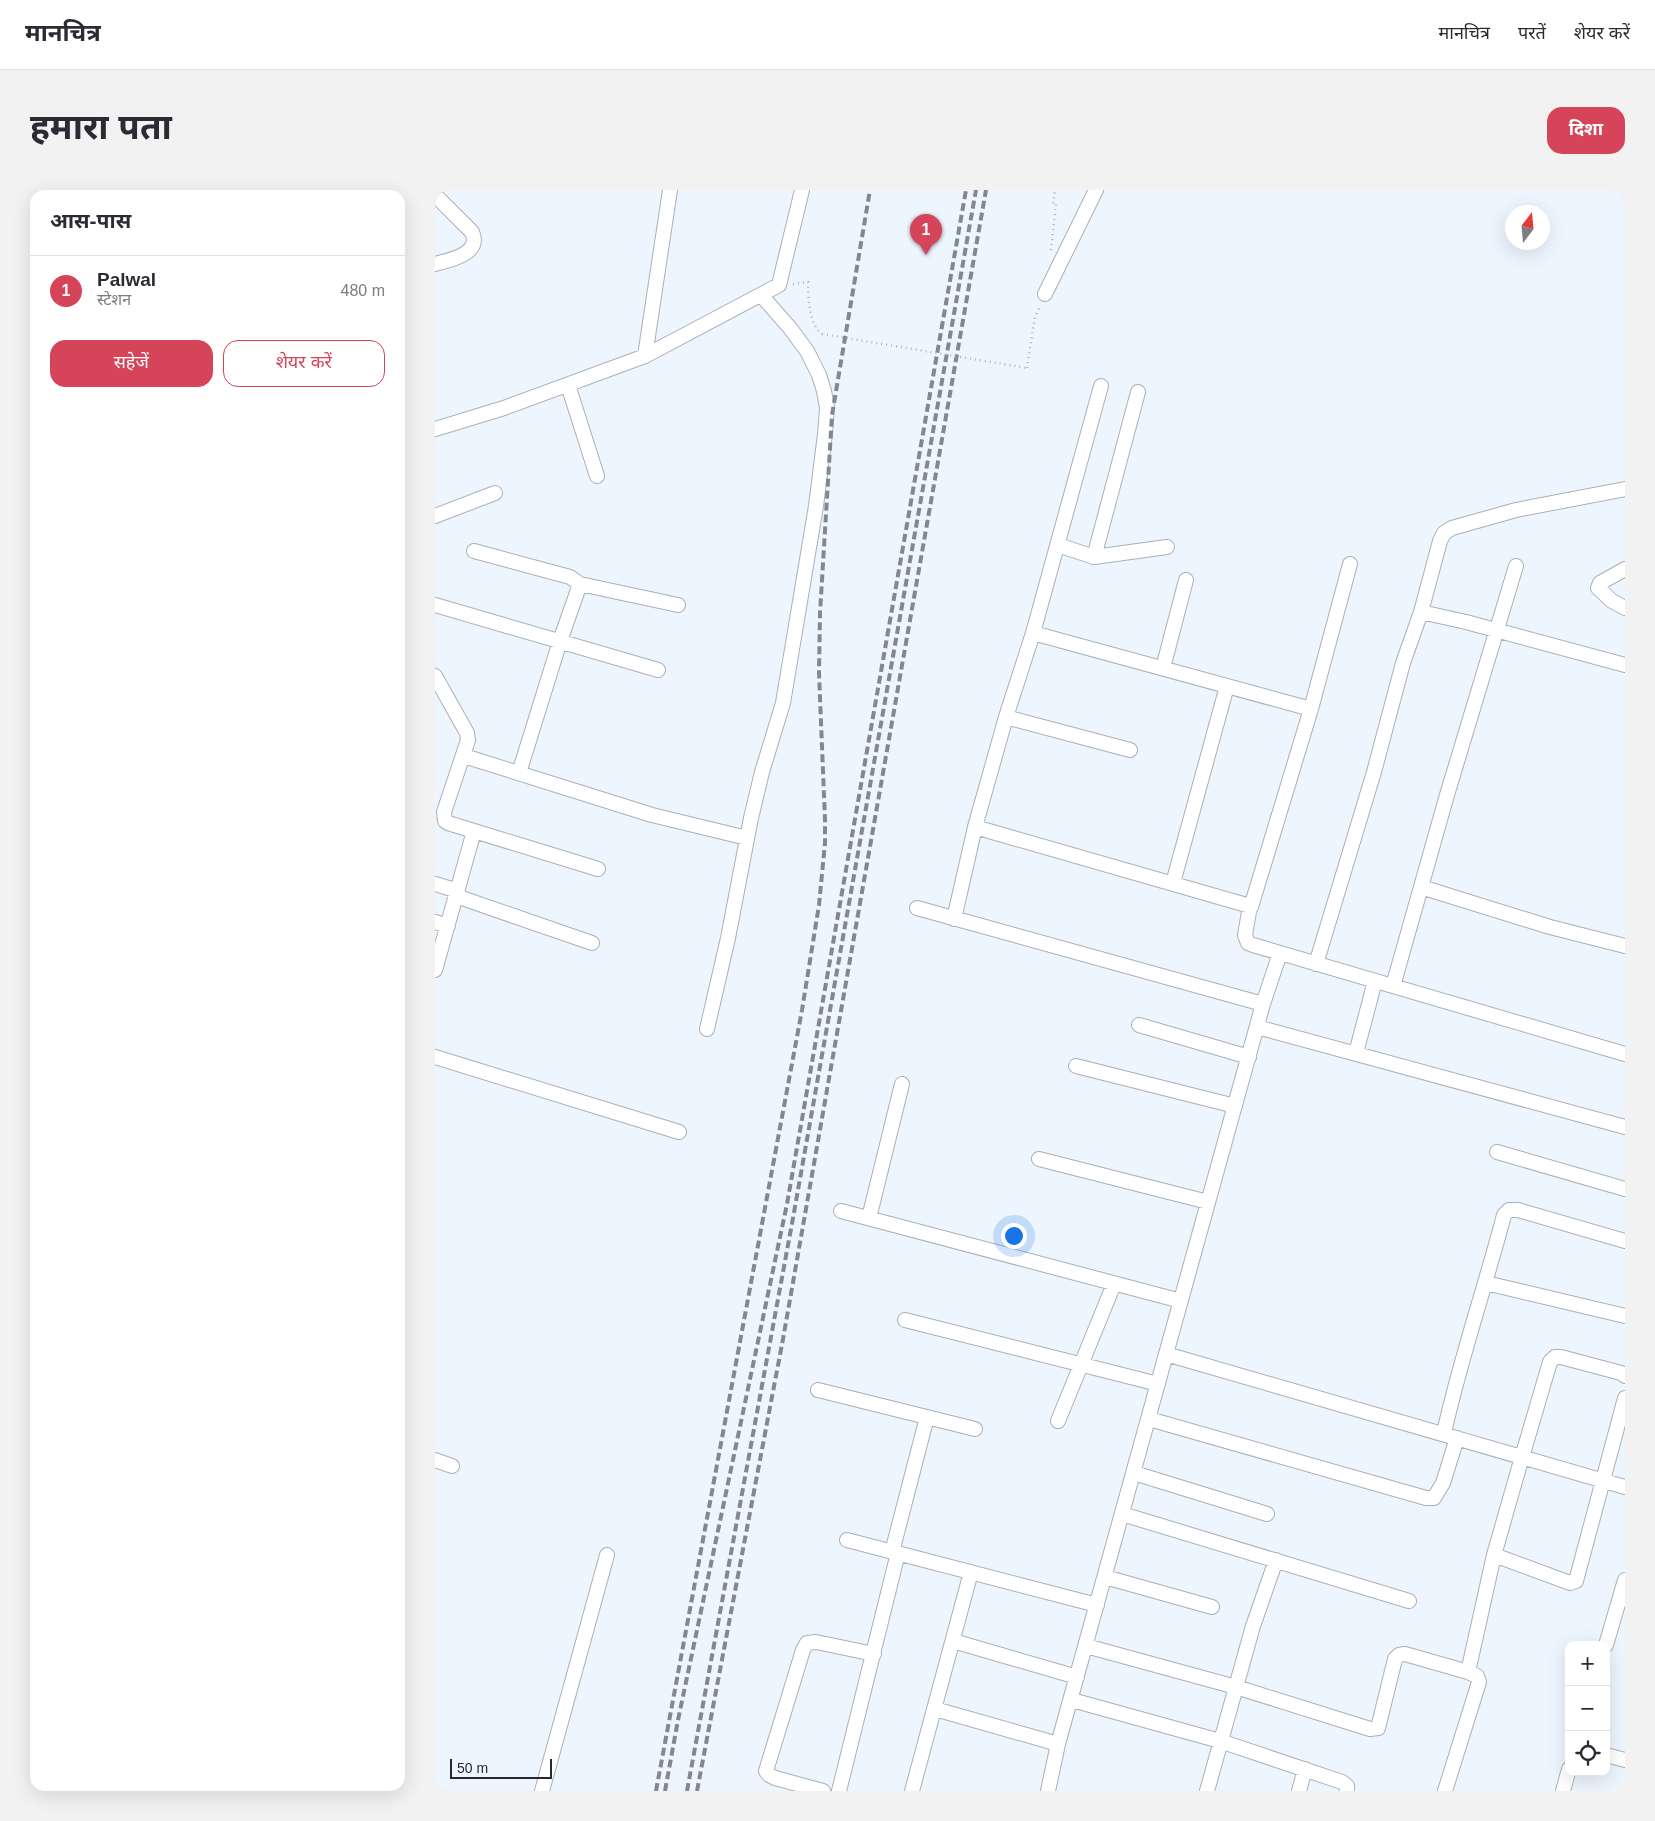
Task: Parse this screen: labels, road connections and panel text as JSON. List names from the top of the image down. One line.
{"scale_bar":"50 m","north":"top","page":{"header":"मानचित्र","nav":["मानचित्र","परतें","शेयर करें"],"title":"हमारा पता","buttons":["दिशा",["सहेजें","शेयर करें"]],"heading":"आस-पास","pins":"1","list":[{"mark":"1","name":"Palwal","note":"स्टेशन","value":"480 m"}],"map_buttons":["+","−"],"scale":"50 m"}}
